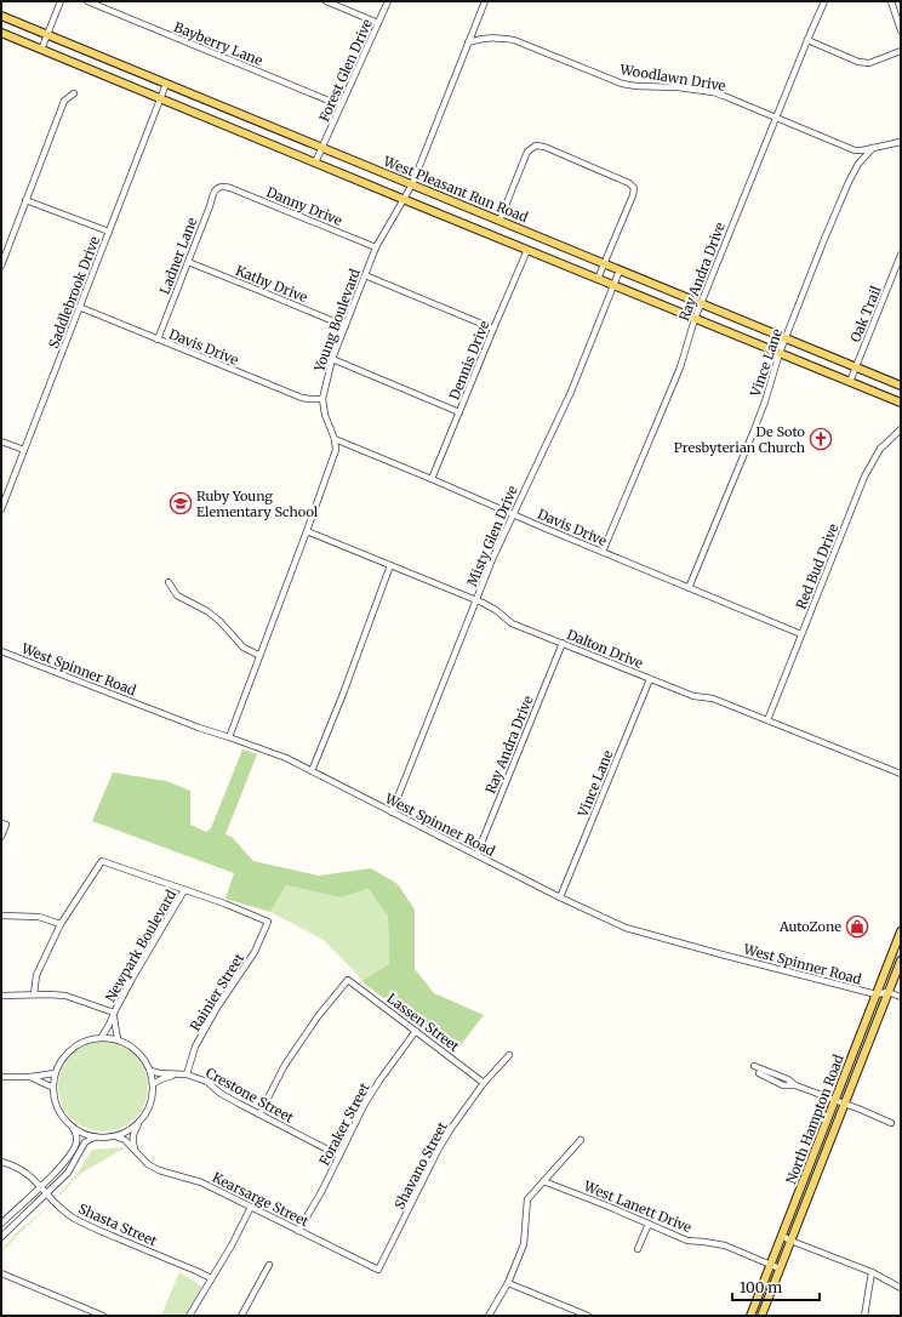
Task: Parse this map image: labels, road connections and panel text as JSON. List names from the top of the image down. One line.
{"streets":{"main road":["West Pleasant Run Road","North Hampton Road"],"street":["Bayberry Lane","Forest Glen Drive","Woodlawn Drive","Danny Drive","Ladner Lane","Ray Andra Drive","Kathy Drive","Saddlebrook Drive","Oak Trail","Young Boulevard","Davis Drive","Dennis Drive","Vince Lane","Misty Glen Drive","Red Bud Drive","Dalton Drive","West Spinner Road","Newpark Boulevard","Rainier Street","Lassen Street","Crestone Street","Foraker Street","Shavano Street","Kearsarge Street","West Lanett Drive","Shasta Street"]},"crossings":[["Bayberry Lane","Forest Glen Drive"],["Forest Glen Drive","West Pleasant Run Road"],["Woodlawn Drive","Ray Andra Drive"],["Woodlawn Drive","Young Boulevard"],["Woodlawn Drive","Vince Lane"],["West Pleasant Run Road","Ray Andra Drive"],["West Pleasant Run Road","Saddlebrook Drive"],["West Pleasant Run Road","Oak Trail"],["West Pleasant Run Road","Young Boulevard"],["West Pleasant Run Road","Vince Lane"],["West Pleasant Run Road","Misty Glen Drive"],["Danny Drive","Ladner Lane"],["Danny Drive","Young Boulevard"],["Ladner Lane","Kathy Drive"],["Ladner Lane","Davis Drive"],["Ray Andra Drive","Davis Drive"],["Ray Andra Drive","Dalton Drive"],["Ray Andra Drive","West Spinner Road"],["Kathy Drive","Young Boulevard"],["Saddlebrook Drive","Davis Drive"],["Young Boulevard","Davis Drive"],["Young Boulevard","Dalton Drive"],["Young Boulevard","West Spinner Road"],["Davis Drive","Dennis Drive"],["Davis Drive","Vince Lane"],["Davis Drive","Misty Glen Drive"],["Davis Drive","Red Bud Drive"],["Vince Lane","Dalton Drive"],["Vince Lane","West Spinner Road"],["Misty Glen Drive","Dalton Drive"],["Misty Glen Drive","West Spinner Road"],["Red Bud Drive","Dalton Drive"],["West Spinner Road","North Hampton Road"],["Newpark Boulevard","Rainier Street"],["Newpark Boulevard","Crestone Street"],["Newpark Boulevard","Kearsarge Street"],["Rainier Street","Crestone Street"],["Lassen Street","Crestone Street"],["Lassen Street","Foraker Street"],["Lassen Street","Shavano Street"],["Crestone Street","Foraker Street"],["Crestone Street","Kearsarge Street"],["North Hampton Road","West Lanett Drive"],["Foraker Street","Kearsarge Street"],["Shavano Street","Kearsarge Street"]],"places":{"church":["De Soto Presbyterian Church"],"school or university":["Ruby Young Elementary School"],"shop":["AutoZone"]},"scale_bar":"100 m"}
